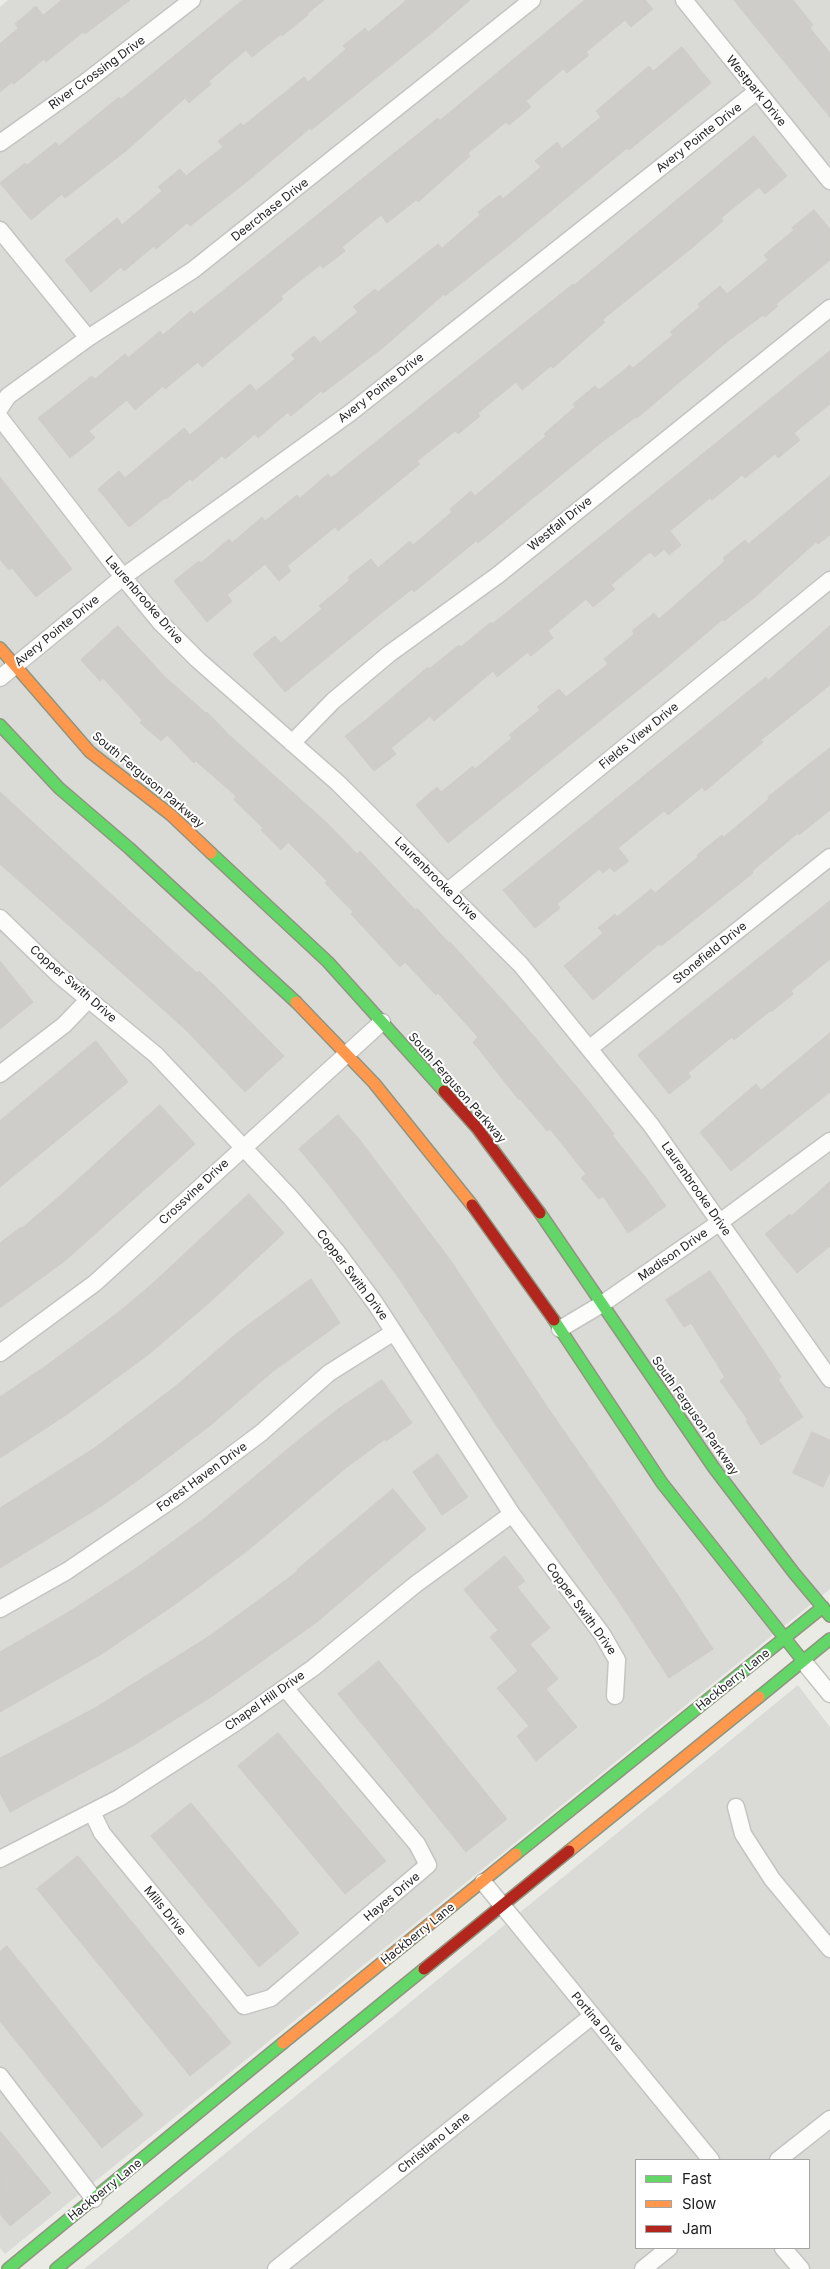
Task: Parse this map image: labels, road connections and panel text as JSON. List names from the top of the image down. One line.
{"streets":{"street":["River Crossing Drive","Westpark Drive","Avery Pointe Drive","Deerchase Drive","Westfall Drive","Laurenbrooke Drive","Fields View Drive","South Ferguson Parkway","Stonefield Drive","Copper Swith Drive","Crossvine Drive","Madison Drive","Forest Haven Drive","Hackberry Lane","Chapel Hill Drive","Hayes Drive","Mills Drive","Portina Drive","Christiano Lane"]},"crossings":[["Westpark Drive","Avery Pointe Drive"],["Avery Pointe Drive","Laurenbrooke Drive"],["Avery Pointe Drive","South Ferguson Parkway"],["Westfall Drive","Laurenbrooke Drive"],["Laurenbrooke Drive","Fields View Drive"],["Laurenbrooke Drive","Stonefield Drive"],["Laurenbrooke Drive","Madison Drive"],["South Ferguson Parkway","Crossvine Drive"],["South Ferguson Parkway","Madison Drive"],["South Ferguson Parkway","Hackberry Lane"],["Copper Swith Drive","Crossvine Drive"],["Copper Swith Drive","Forest Haven Drive"],["Copper Swith Drive","Chapel Hill Drive"],["Hackberry Lane","Portina Drive"],["Chapel Hill Drive","Hayes Drive"],["Chapel Hill Drive","Mills Drive"],["Hayes Drive","Mills Drive"],["Portina Drive","Christiano Lane"]],"legend":["Fast","Slow","Jam"]}
